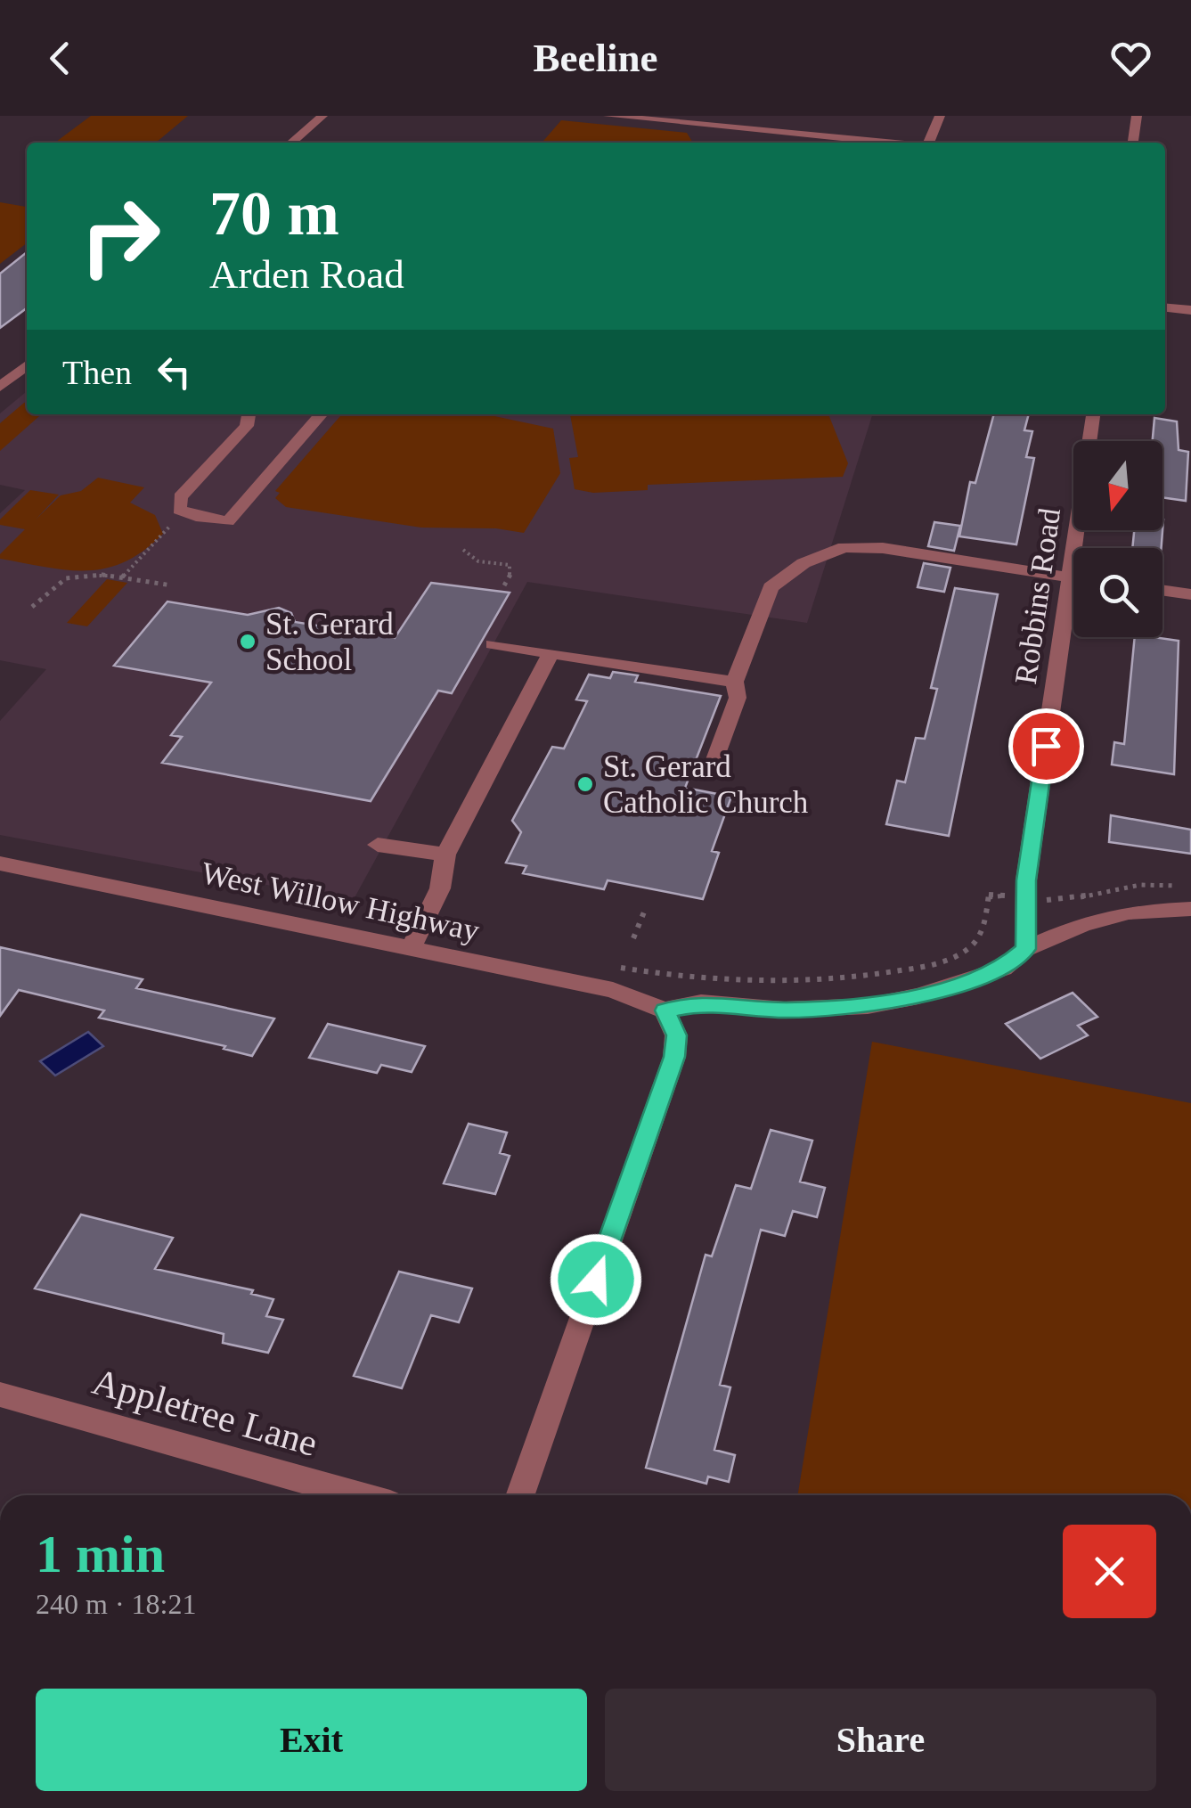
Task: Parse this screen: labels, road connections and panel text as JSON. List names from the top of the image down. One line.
{"streets":{"street":["Robbins Road","West Willow Highway","Appletree Lane"]},"places":["St. Gerard School","St. Gerard Catholic Church"],"north":"bottom","page":{"header":"Beeline","turn":["70 m","Arden Road"],"then":"Then","heading":["1 min","240 m · 18:21"],"buttons":["Exit","Share"]}}
